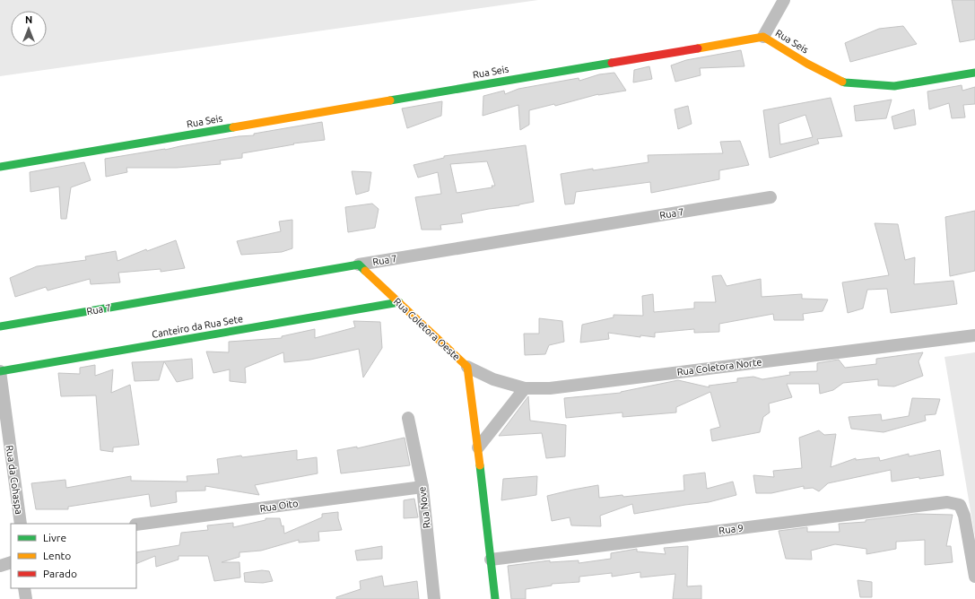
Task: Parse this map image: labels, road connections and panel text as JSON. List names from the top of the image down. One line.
{"streets":{"street":["Rua Seis","Rua 7","Canteiro da Rua Sete","Rua Coletora Oeste","Rua Coletora Norte","Rua da Cohaspa","Rua Oito","Rua Nove","Rua 9"]},"crossings":[["Rua 7","Rua Coletora Oeste"],["Canteiro da Rua Sete","Rua Coletora Oeste"],["Canteiro da Rua Sete","Rua da Cohaspa"],["Rua Coletora Oeste","Rua Coletora Norte"],["Rua Coletora Oeste","Rua 9"],["Rua Oito","Rua Nove"]],"legend":["Livre","Lento","Parado"],"north":"top"}
